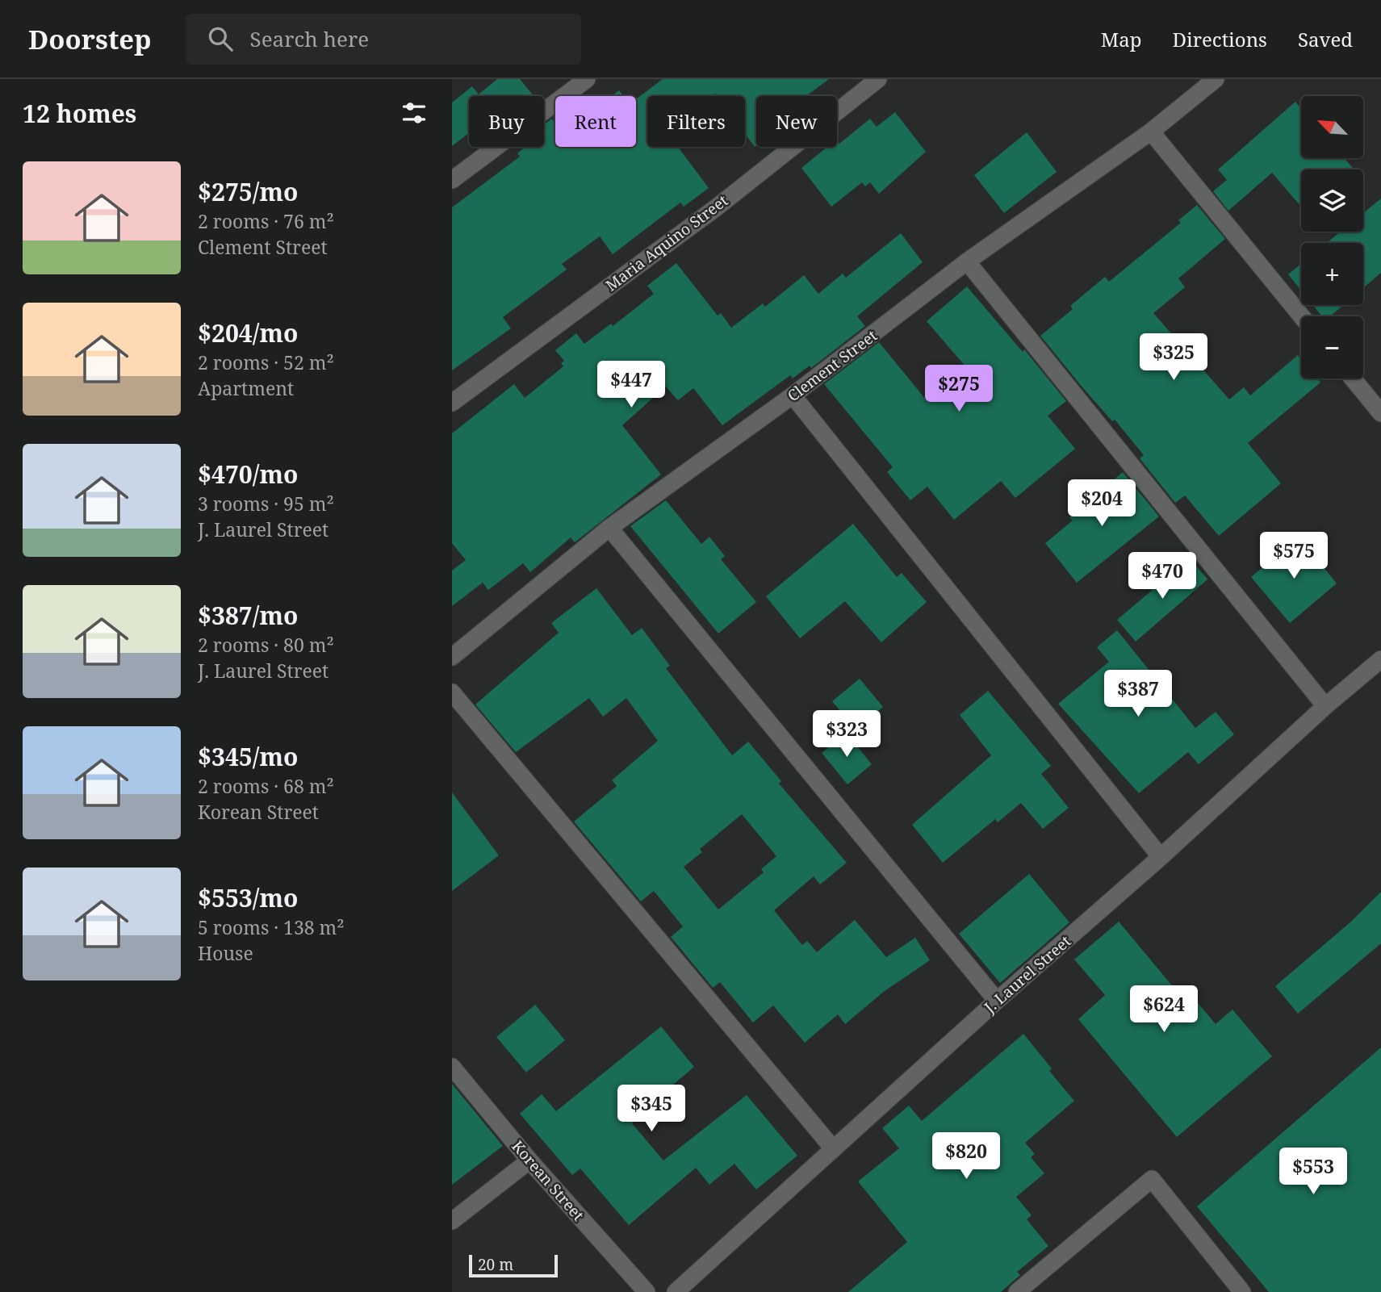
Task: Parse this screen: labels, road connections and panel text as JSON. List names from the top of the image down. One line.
{"streets":{"street":["Maria Aquino Street","Clement Street","J. Laurel Street","Korean Street"]},"scale_bar":"20 m","north":"top left","page":{"header":"Doorstep","search":"Search here","nav":["Map","Directions","Saved"],"heading":"12 homes","map_buttons":["+","−"],"chip":["Buy","Rent","Filters","New"],"list":[{"name":"$275/mo","note":"2 rooms · 76 m² · Clement Street"},{"name":"$204/mo","note":"2 rooms · 52 m² · Apartment"},{"name":"$470/mo","note":"3 rooms · 95 m² · J. Laurel Street"},{"name":"$387/mo","note":"2 rooms · 80 m² · J. Laurel Street"},{"name":"$345/mo","note":"2 rooms · 68 m² · Korean Street"},{"name":"$553/mo","note":"5 rooms · 138 m² · House"}],"price":["$325","$447","$275","$204","$575","$470","$387","$323","$624","$345","$820","$553"],"scale":"20 m"}}
